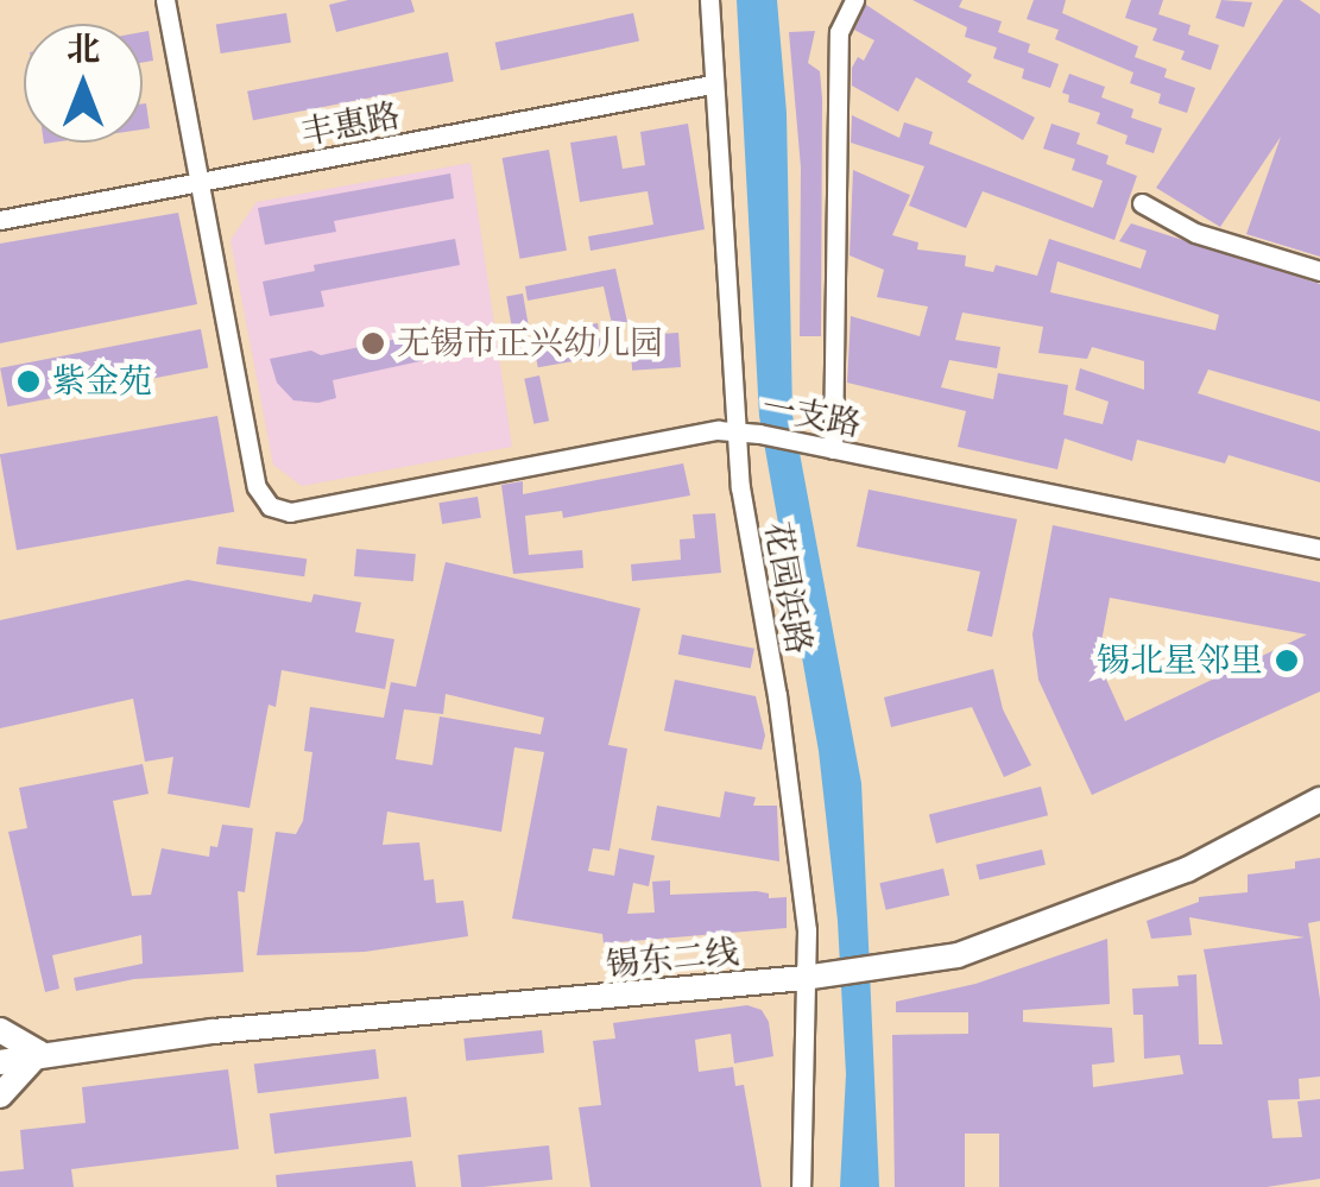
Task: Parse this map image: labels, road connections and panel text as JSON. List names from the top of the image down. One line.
{"streets":{"main road":["锡东二线"],"street":["丰惠路","一支路","花园浜路"]},"crossings":[["丰惠路","一支路"],["丰惠路","花园浜路"],["一支路","花园浜路"],["花园浜路","锡东二线"]],"places":["无锡市正兴幼儿园","紫金苑","锡北星邻里"],"north":"top"}
